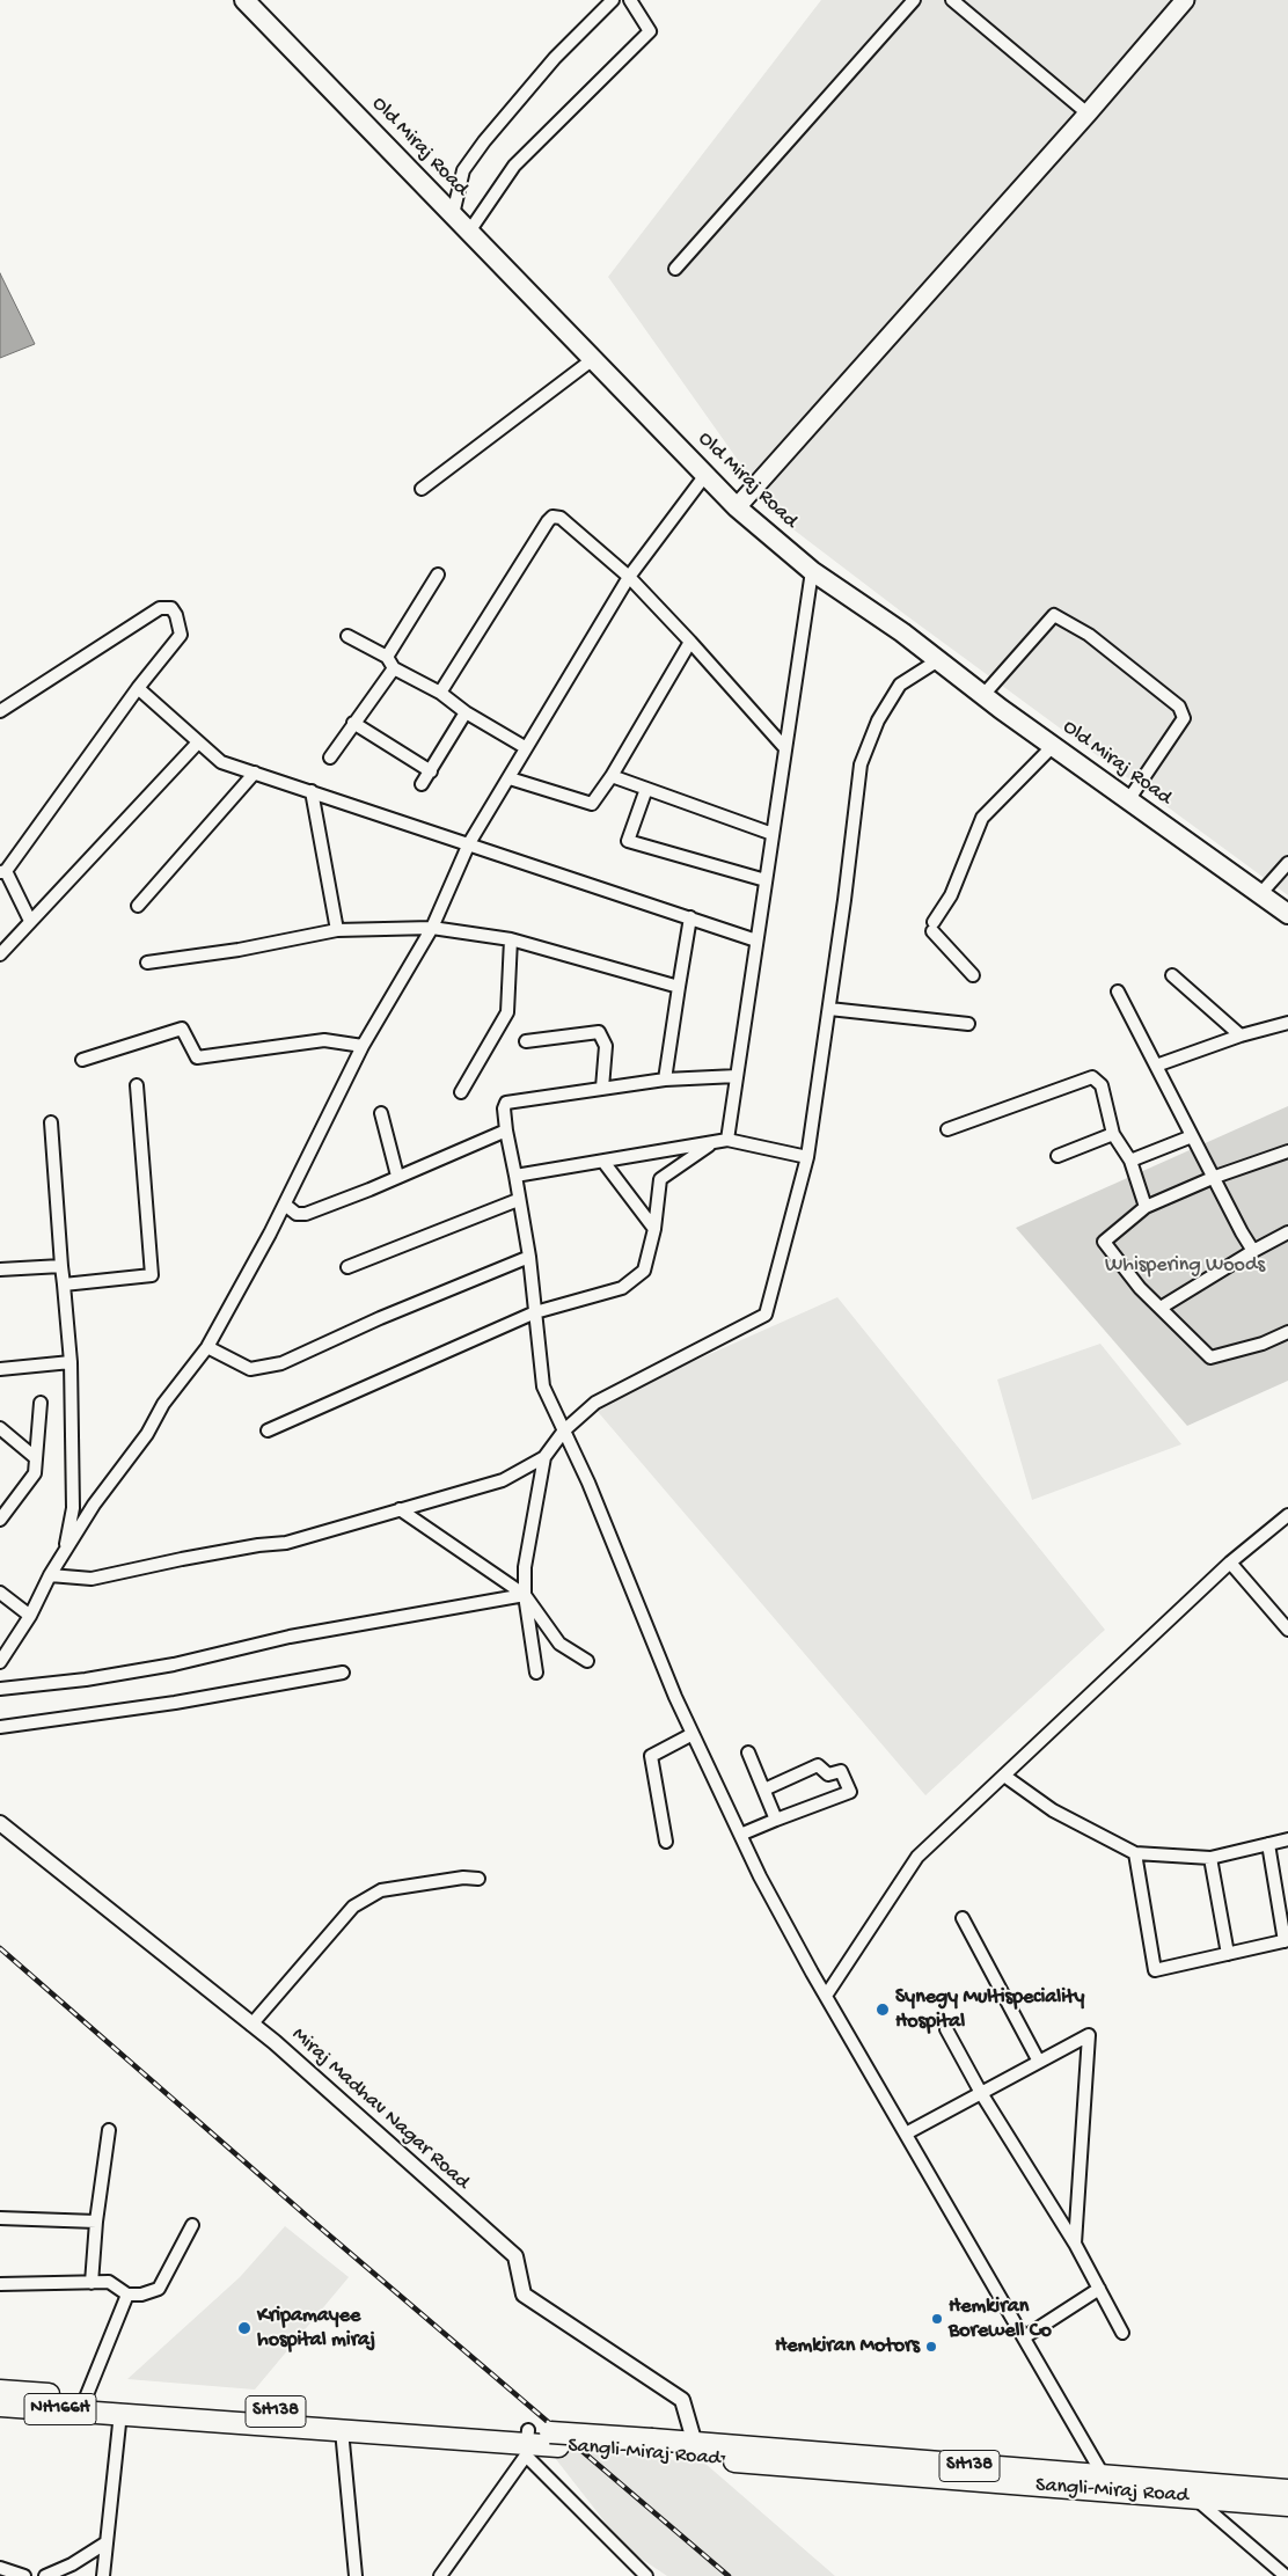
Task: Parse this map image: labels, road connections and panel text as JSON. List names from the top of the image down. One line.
{"streets":{"highway":["NH166H","SH138","Sangli-Miraj Road"],"main road":["Old Miraj Road"],"street":["Miraj Madhav Nagar Road"]},"crossings":[["Miraj Madhav Nagar Road","Sangli-Miraj Road"]],"parks":["Whispering Woods"],"places":["Synegy Multispeciality Hospital","Hemkiran Borewell Co","Kripamayee hospital miraj","Hemkiran Motors"]}
